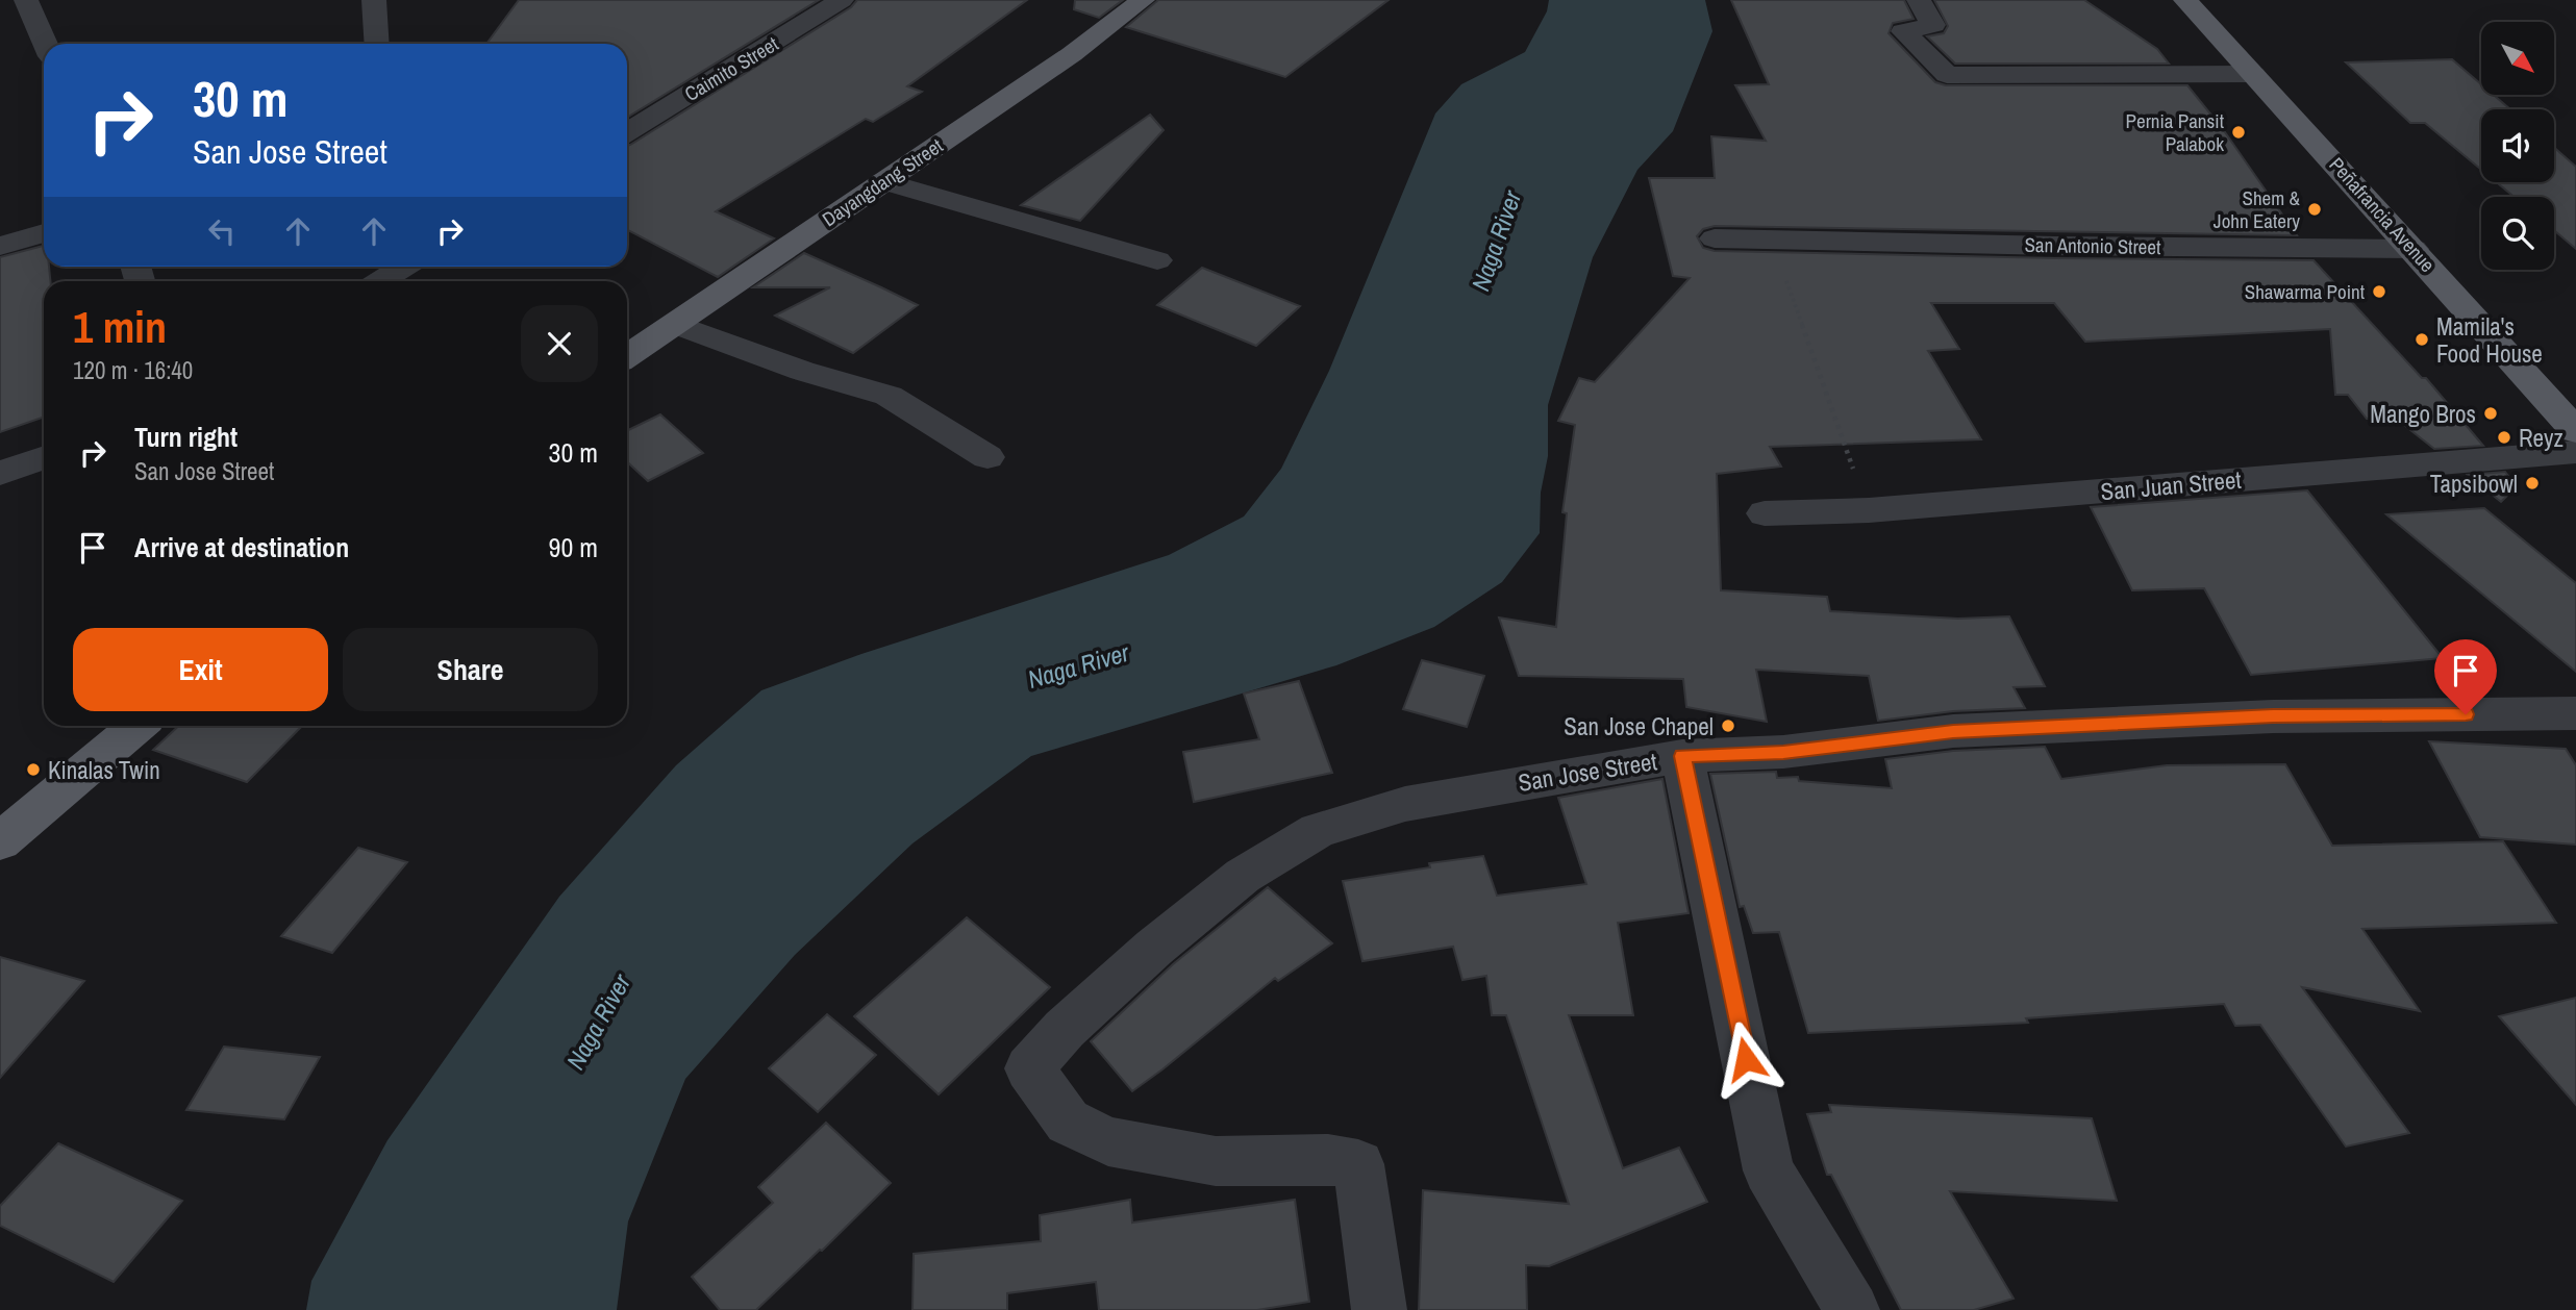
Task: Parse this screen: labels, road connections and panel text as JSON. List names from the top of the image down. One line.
{"streets":{"main road":["Dayangdang Street","Peñafrancia Avenue"],"street":["Caimito Street","San Antonio Street","San Juan Street","San Jose Street"]},"crossings":[["Peñafrancia Avenue","San Antonio Street"]],"water":["Naga River"],"places":["Pernia Pansit Palabok","Shem & John Eatery","Shawarma Point","Mamila's Food House","Mango Bros","Reyz","Tapsibowl","San Jose Chapel","Kinalas Twin"],"north":"bottom right","page":{"turn":["30 m","San Jose Street"],"heading":["1 min","120 m · 16:40"],"list":[{"name":"Turn right","note":"San Jose Street","value":"30 m"},{"name":"Arrive at destination","value":"90 m"}],"buttons":["Exit","Share"]}}
